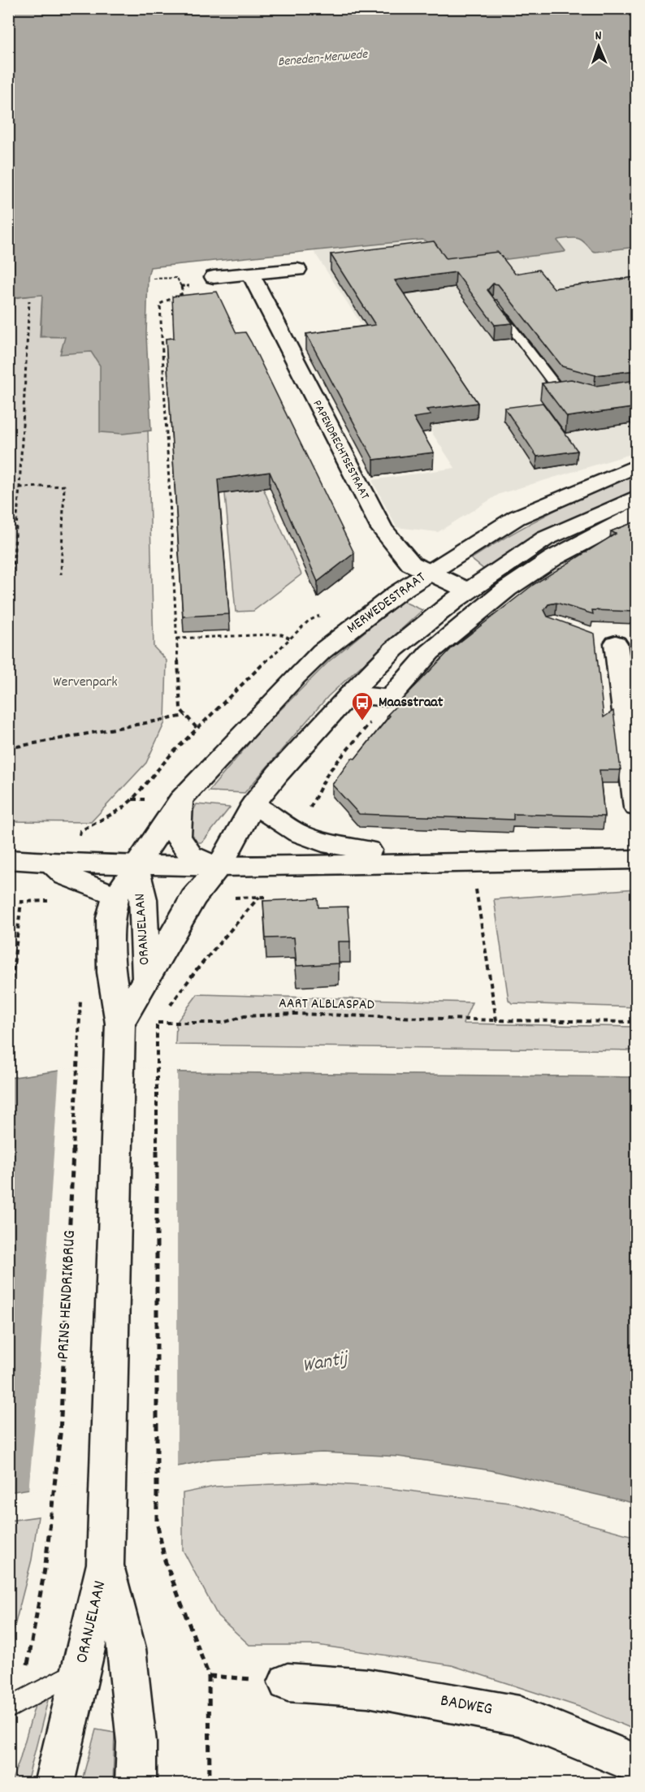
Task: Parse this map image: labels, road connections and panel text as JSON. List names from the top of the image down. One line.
{"streets":{"main road":["PAPENDRECHTSESTRAAT","MERWEDESTRAAT","ORANJELAAN","BADWEG"],"path":["AART ALBLASPAD","PRINS HENDRIKBRUG"]},"crossings":[["PAPENDRECHTSESTRAAT","MERWEDESTRAAT"],["MERWEDESTRAAT","ORANJELAAN"]],"water":["Beneden-Merwede","Wantij"],"parks":["Wervenpark"],"places":{"bus stop":["Maasstraat"]},"north":"top"}
